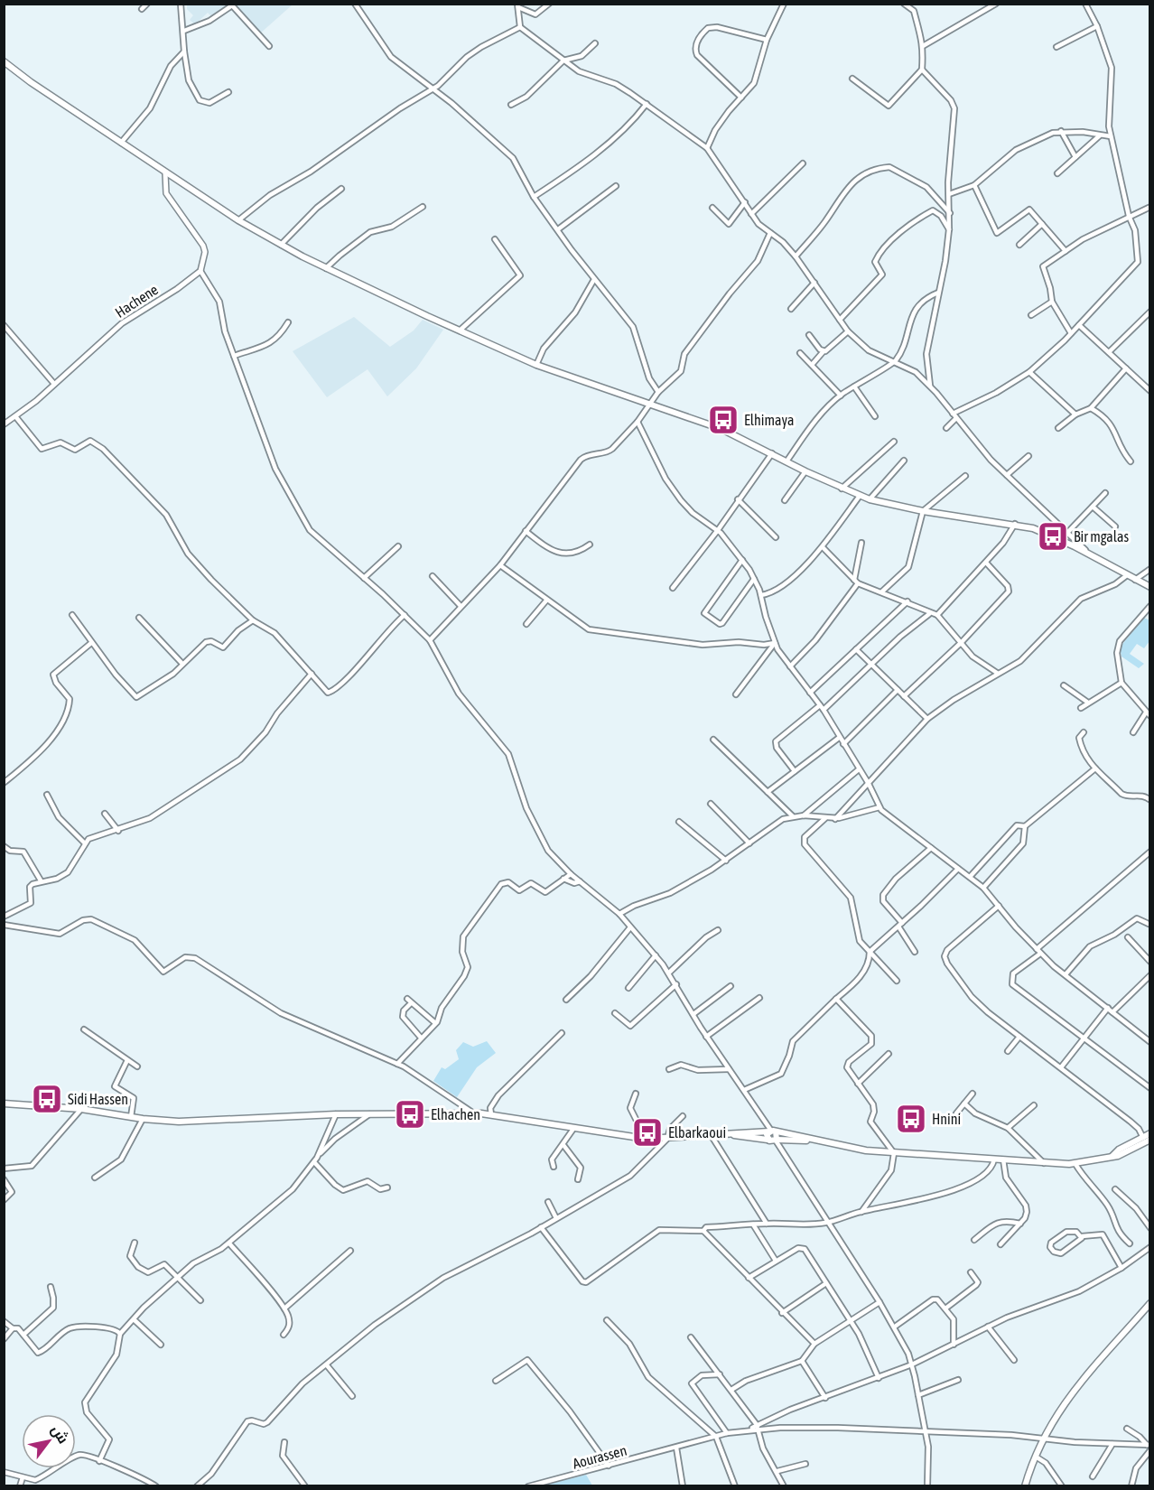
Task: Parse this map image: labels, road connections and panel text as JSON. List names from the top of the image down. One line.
{"streets":{"street":["Hachene","Aourassen"]},"places":{"bus stop":["Elhimaya","Bir mgalas","Sidi Hassen","Elhachen","Hnini","Elbarkaoui"]},"north":"top right"}
